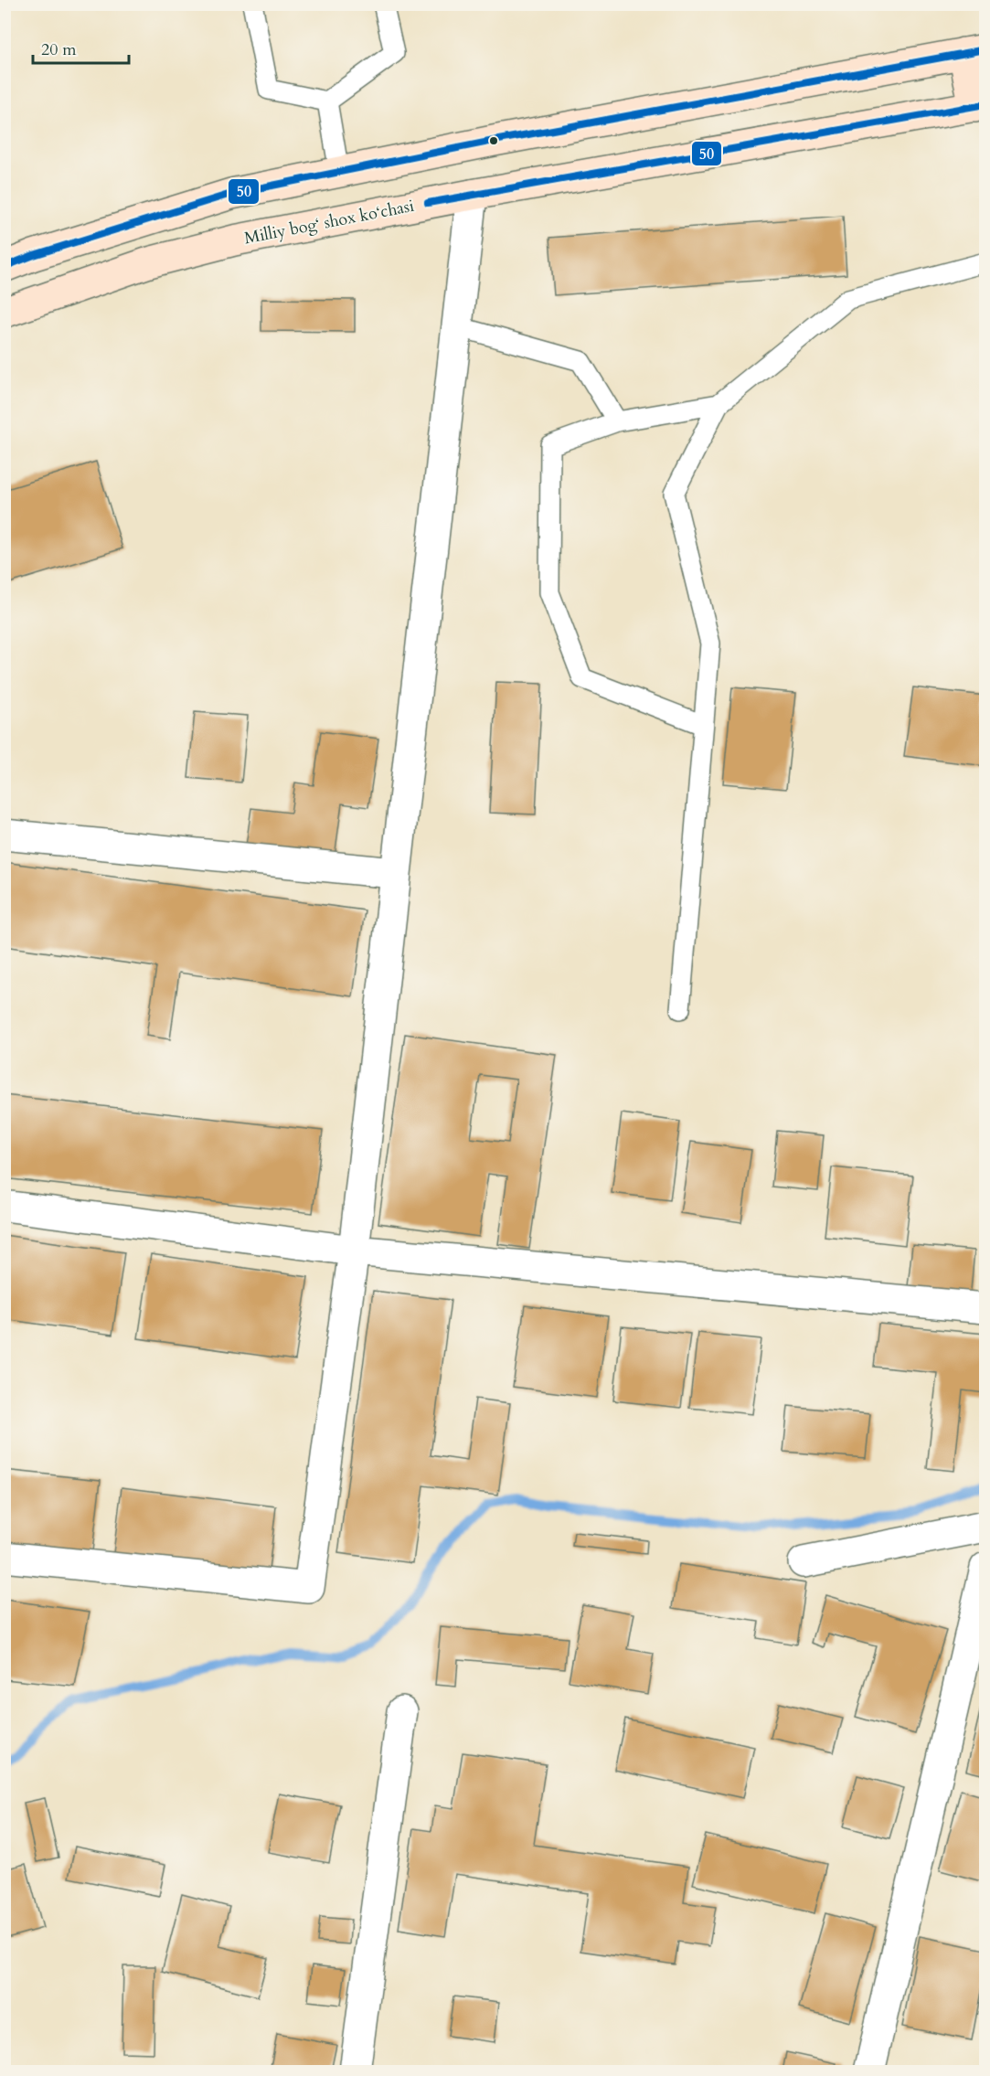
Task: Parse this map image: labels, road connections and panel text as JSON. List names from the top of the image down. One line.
{"streets":{"main road":["Milliy bog‘ shox ko‘chasi"]},"lines":["transit line 50"],"scale_bar":"20 m"}
